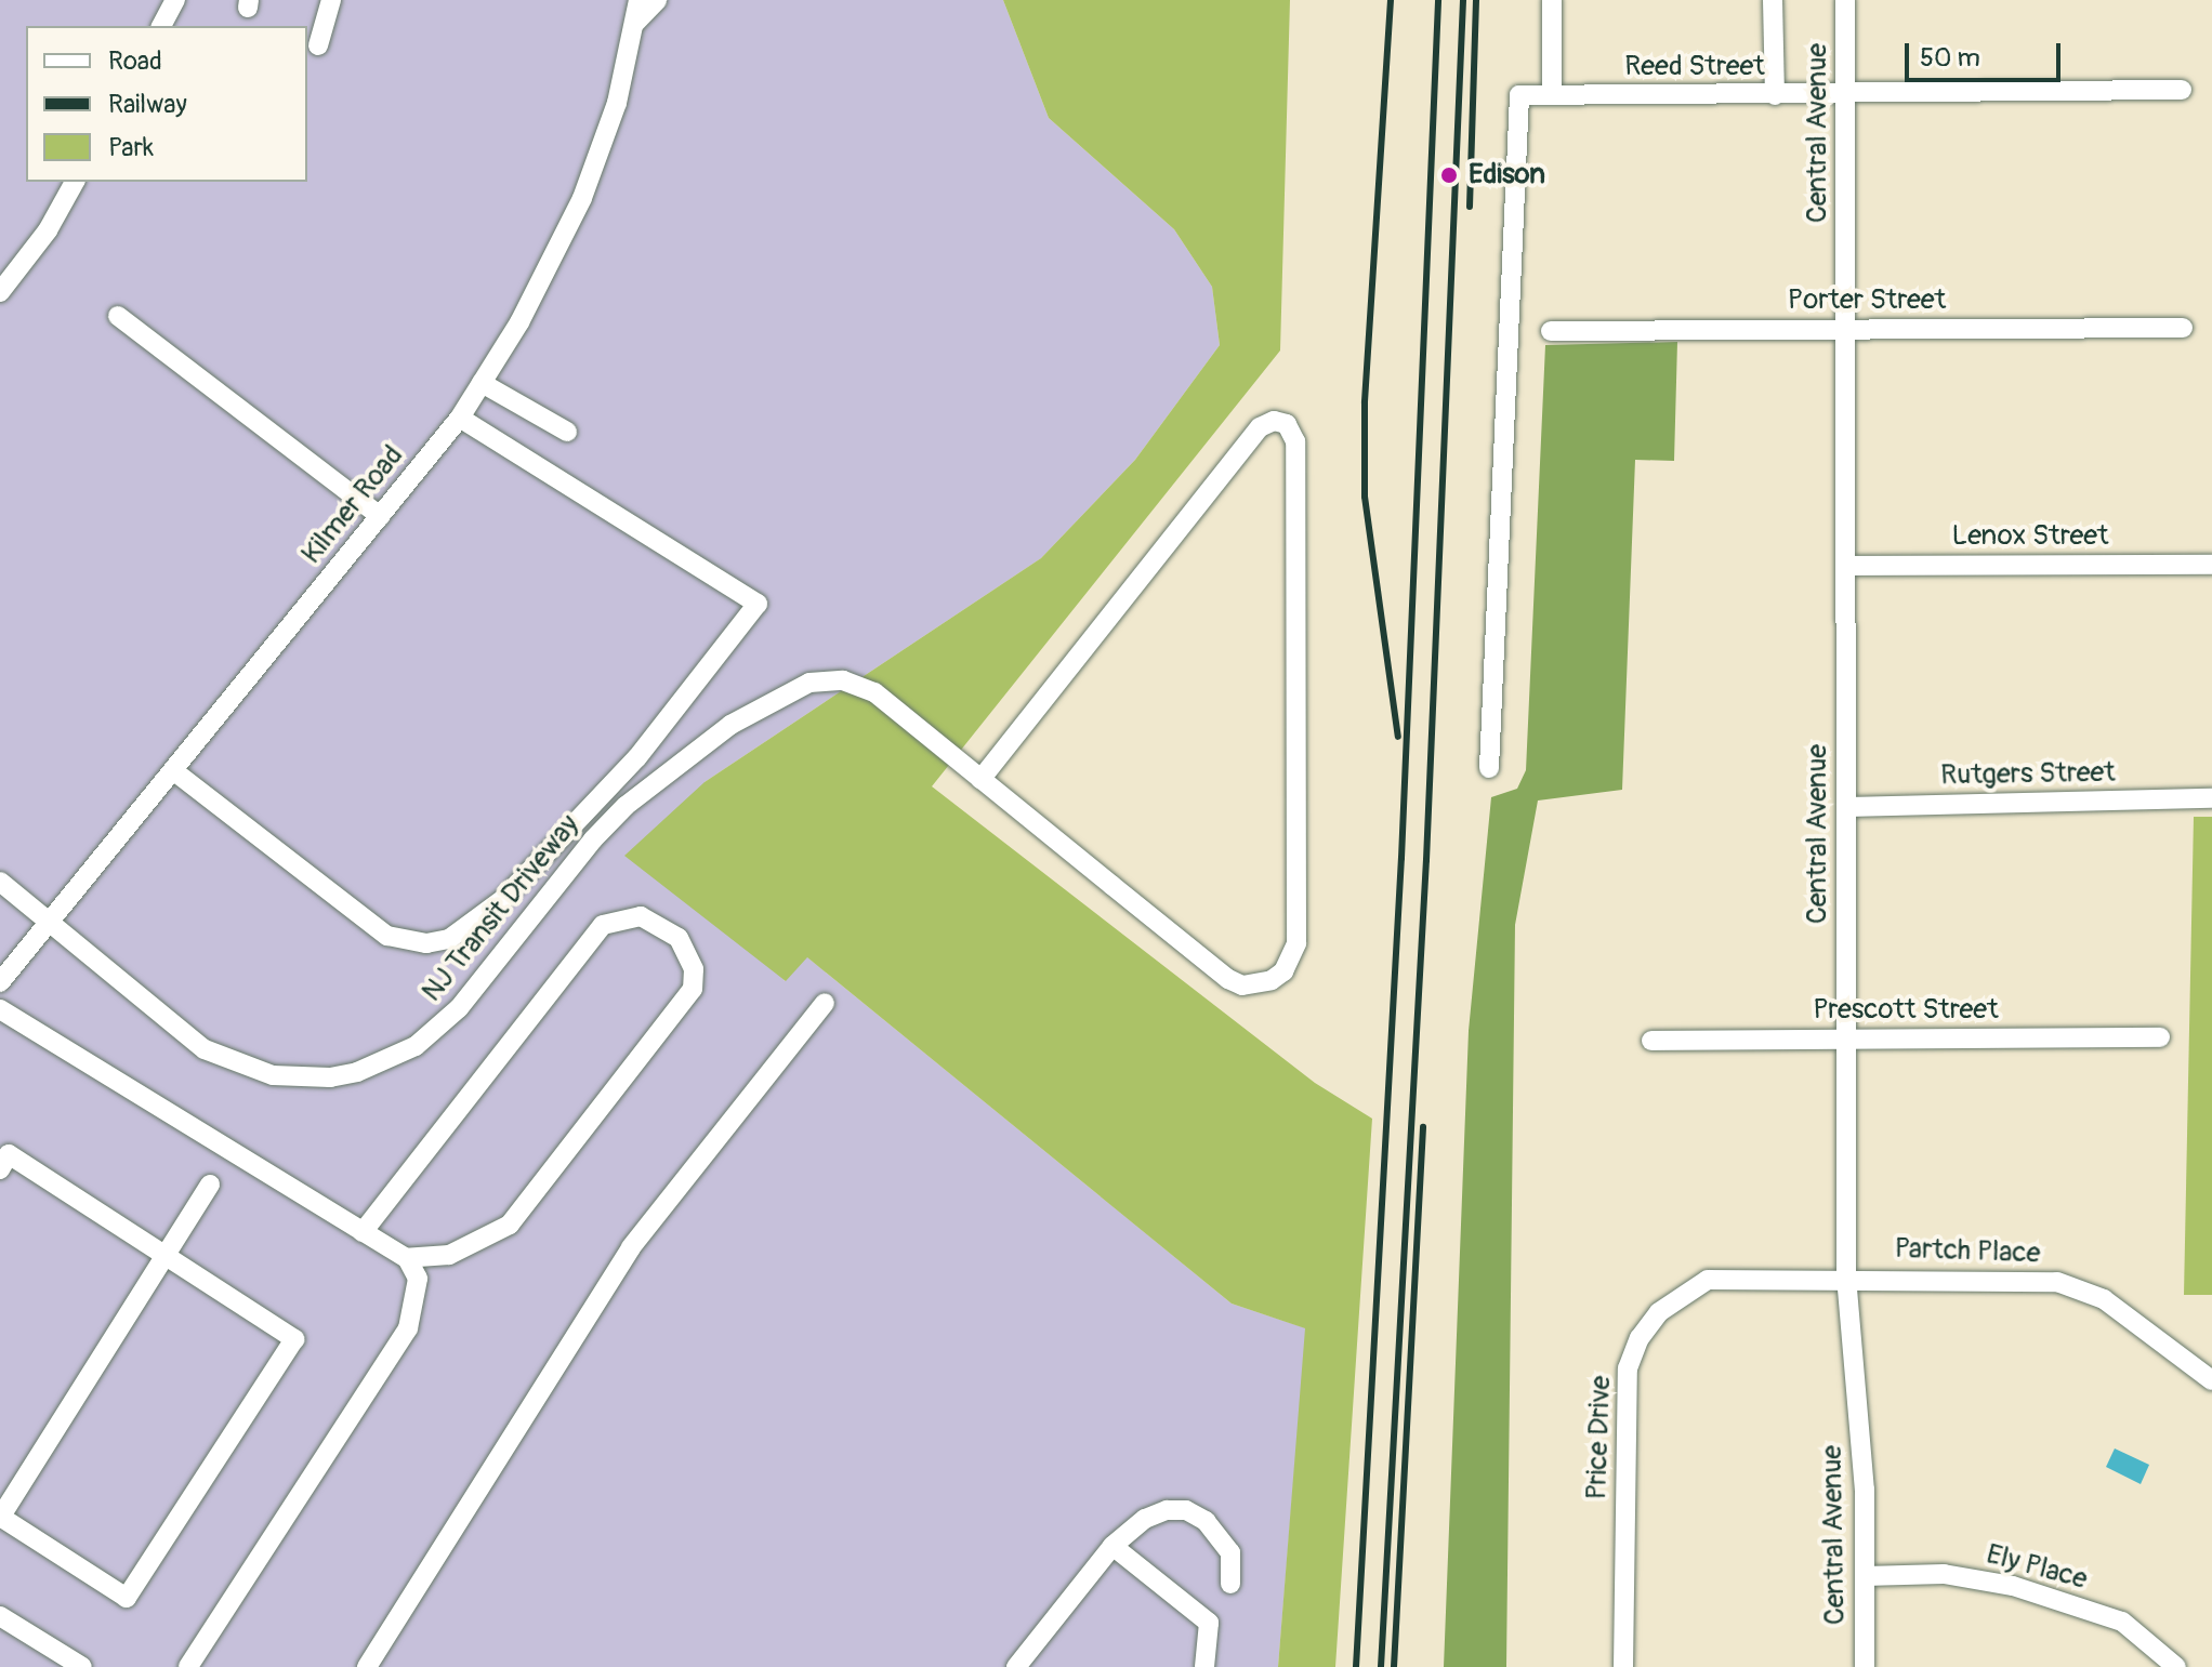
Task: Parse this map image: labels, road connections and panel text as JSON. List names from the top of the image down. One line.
{"streets":{"street":["Reed Street","Central Avenue","Porter Street","Kilmer Road","Lenox Street","Rutgers Street","NJ Transit Driveway","Prescott Street","Partch Place","Price Drive","Ely Place"]},"crossings":[["Reed Street","Central Avenue"],["Central Avenue","Porter Street"],["Central Avenue","Lenox Street"],["Central Avenue","Rutgers Street"],["Central Avenue","Prescott Street"],["Central Avenue","Partch Place"],["Central Avenue","Price Drive"],["Central Avenue","Ely Place"],["Kilmer Road","NJ Transit Driveway"],["Partch Place","Price Drive"]],"places":["Edison"],"legend":["Road","Railway","Park"],"scale_bar":"50 m"}
